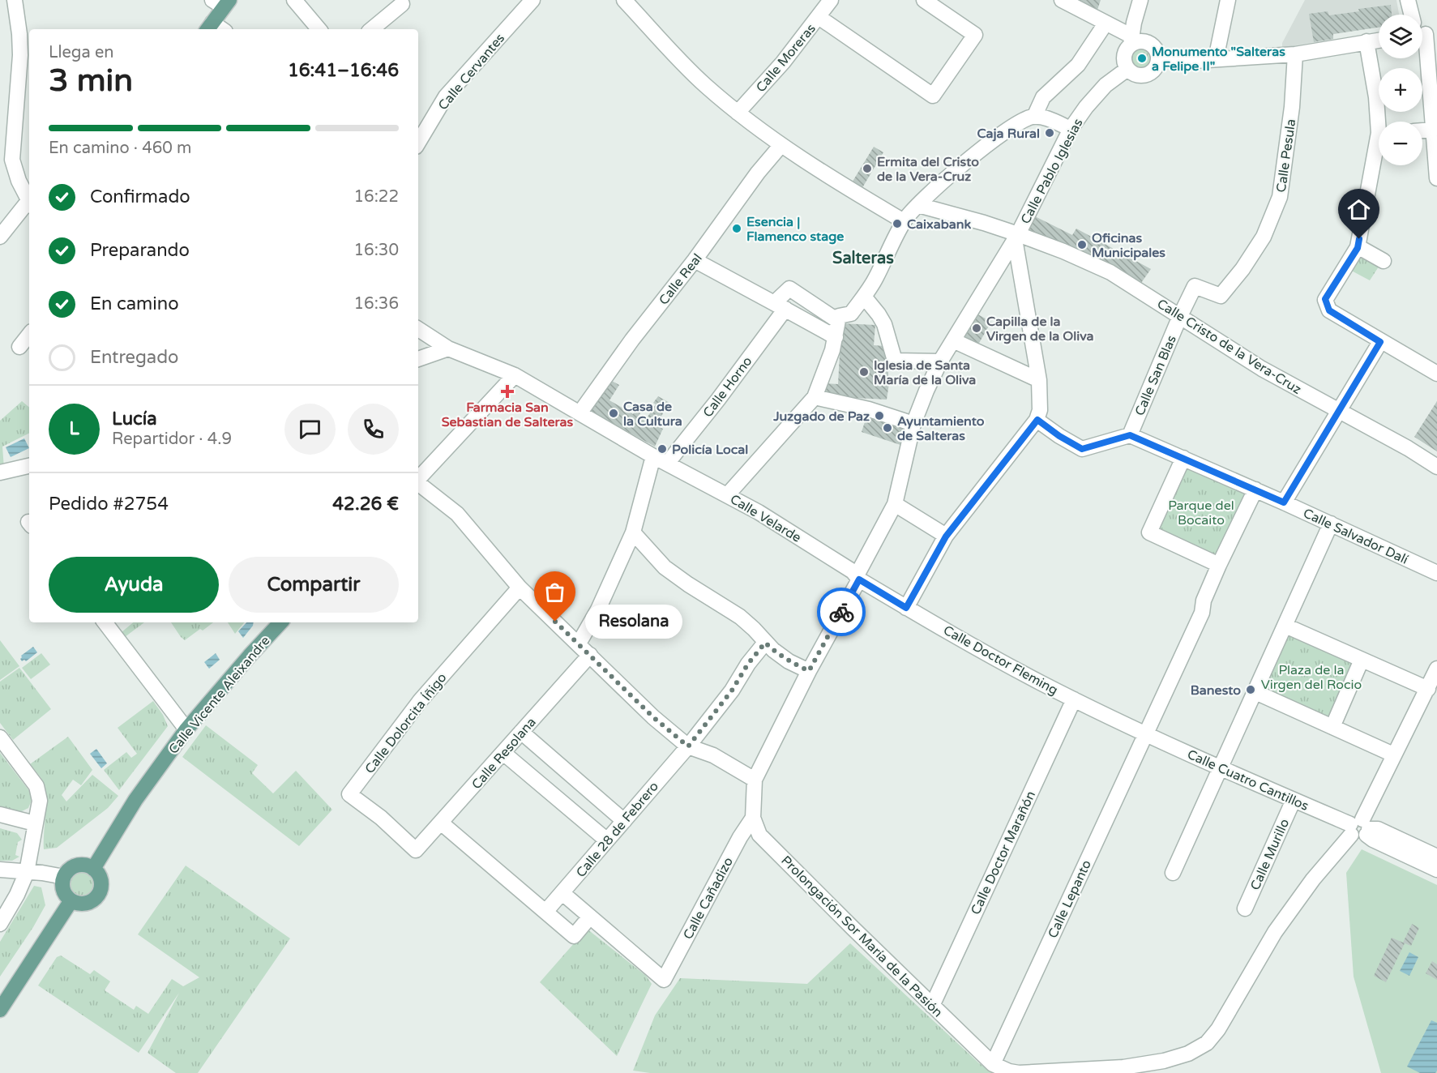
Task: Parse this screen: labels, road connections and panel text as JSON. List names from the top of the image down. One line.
{"streets":{"main road":["Calle Vicente Aleixandre"],"street":["Calle Moreras","Calle Cervantes","Calle Pesula","Calle Pablo Iglesias","Calle Real","Calle Cristo de la Vera-Cruz","Calle San Blas","Calle Horno","Calle Velarde","Calle Salvador Dalí","Calle Doctor Fleming","Calle Dolorcita Íñigo","Calle Resolana","Calle Cuatro Cantillos","Calle 28 de Febrero","Calle Doctor Marañón","Calle Murillo","Calle Cañadizo","Calle Lepanto","Prolongación Sor María de la Pasión"]},"crossings":[["Calle Pesula","Calle Cristo de la Vera-Cruz"],["Calle Pesula","Calle San Blas"],["Calle Pablo Iglesias","Calle Cristo de la Vera-Cruz"],["Calle Pablo Iglesias","Calle Velarde"],["Calle Pablo Iglesias","Calle Doctor Fleming"],["Calle Pablo Iglesias","Prolongación Sor María de la Pasión"],["Calle Real","Calle Velarde"],["Calle Cristo de la Vera-Cruz","Calle San Blas"],["Calle San Blas","Calle Salvador Dalí"],["Calle Horno","Calle Velarde"],["Calle Velarde","Calle Doctor Fleming"],["Calle Salvador Dalí","Calle Lepanto"],["Calle Doctor Fleming","Calle Cuatro Cantillos"],["Calle Doctor Fleming","Calle Doctor Marañón"],["Calle Doctor Fleming","Calle Lepanto"],["Calle Dolorcita Íñigo","Calle Resolana"],["Calle Cuatro Cantillos","Calle Murillo"],["Calle Cuatro Cantillos","Calle Lepanto"],["Calle Cuatro Cantillos","Prolongación Sor María de la Pasión"],["Calle Doctor Marañón","Prolongación Sor María de la Pasión"],["Calle Cañadizo","Prolongación Sor María de la Pasión"],["Calle Lepanto","Prolongación Sor María de la Pasión"]],"districts":["Salteras"],"parks":["Parque del Bocaito","Plaza de la Virgen del Rocio"],"places":{"other":["Monumento \"Salteras a Felipe II\"","Caja Rural","Ermita del Cristo de la Vera-Cruz","Caixabank","Esencia | Flamenco stage","Oficinas Municipales","Capilla de la Virgen de la Oliva","Iglesia de Santa María de la Oliva","Casa de la Cultura","Juzgado de Paz","Ayuntamiento de Salteras","Policía Local","Resolana","Banesto"],"health":["Farmacia San Sebastian de Salteras"]},"page":{"map_buttons":["+","−"],"heading":["3 min","Llega en","16:41–16:46"],"panel":["Lucía","Repartidor · 4.9","Pedido #2754","42.26 €"],"bar":"En camino · 460 m","list":[["Confirmado","16:22"],["Preparando","16:30"],["En camino","16:36"],"Entregado"],"round":"L","buttons":["Ayuda","Compartir"],"bubble":"Resolana"}}
